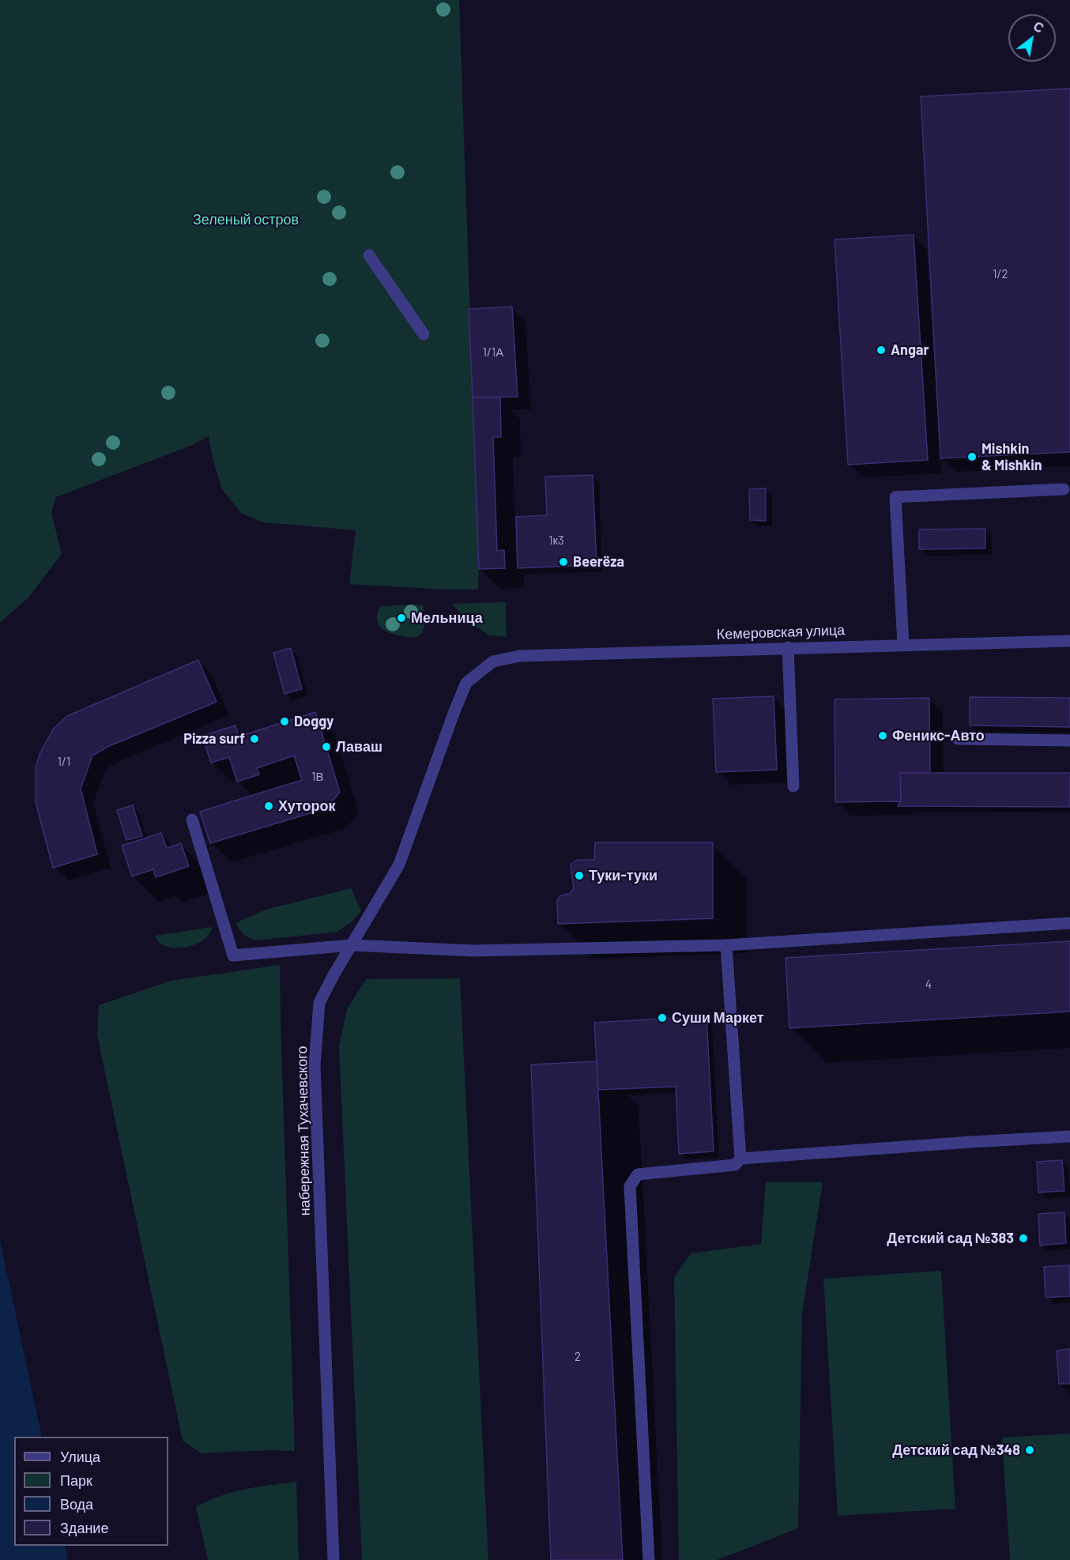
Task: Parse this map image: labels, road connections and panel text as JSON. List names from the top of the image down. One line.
{"streets":{"street":["Кемеровская улица","набережная Тухачевского"]},"crossings":[["Кемеровская улица","набережная Тухачевского"]],"parks":["Зеленый остров"],"places":["Angar","Mishkin & Mishkin","Beerëza","Мельница","Doggy","Феникс-Авто","Pizza surf","Лаваш","Хуторок","Туки-туки","Суши Маркет","Детский сад №383","Детский сад №348"],"house_numbers":["1/2","1/1А","1к3","1/1","1В","4","2"],"legend":["Улица","Парк","Вода","Здание"],"north":"top right"}
